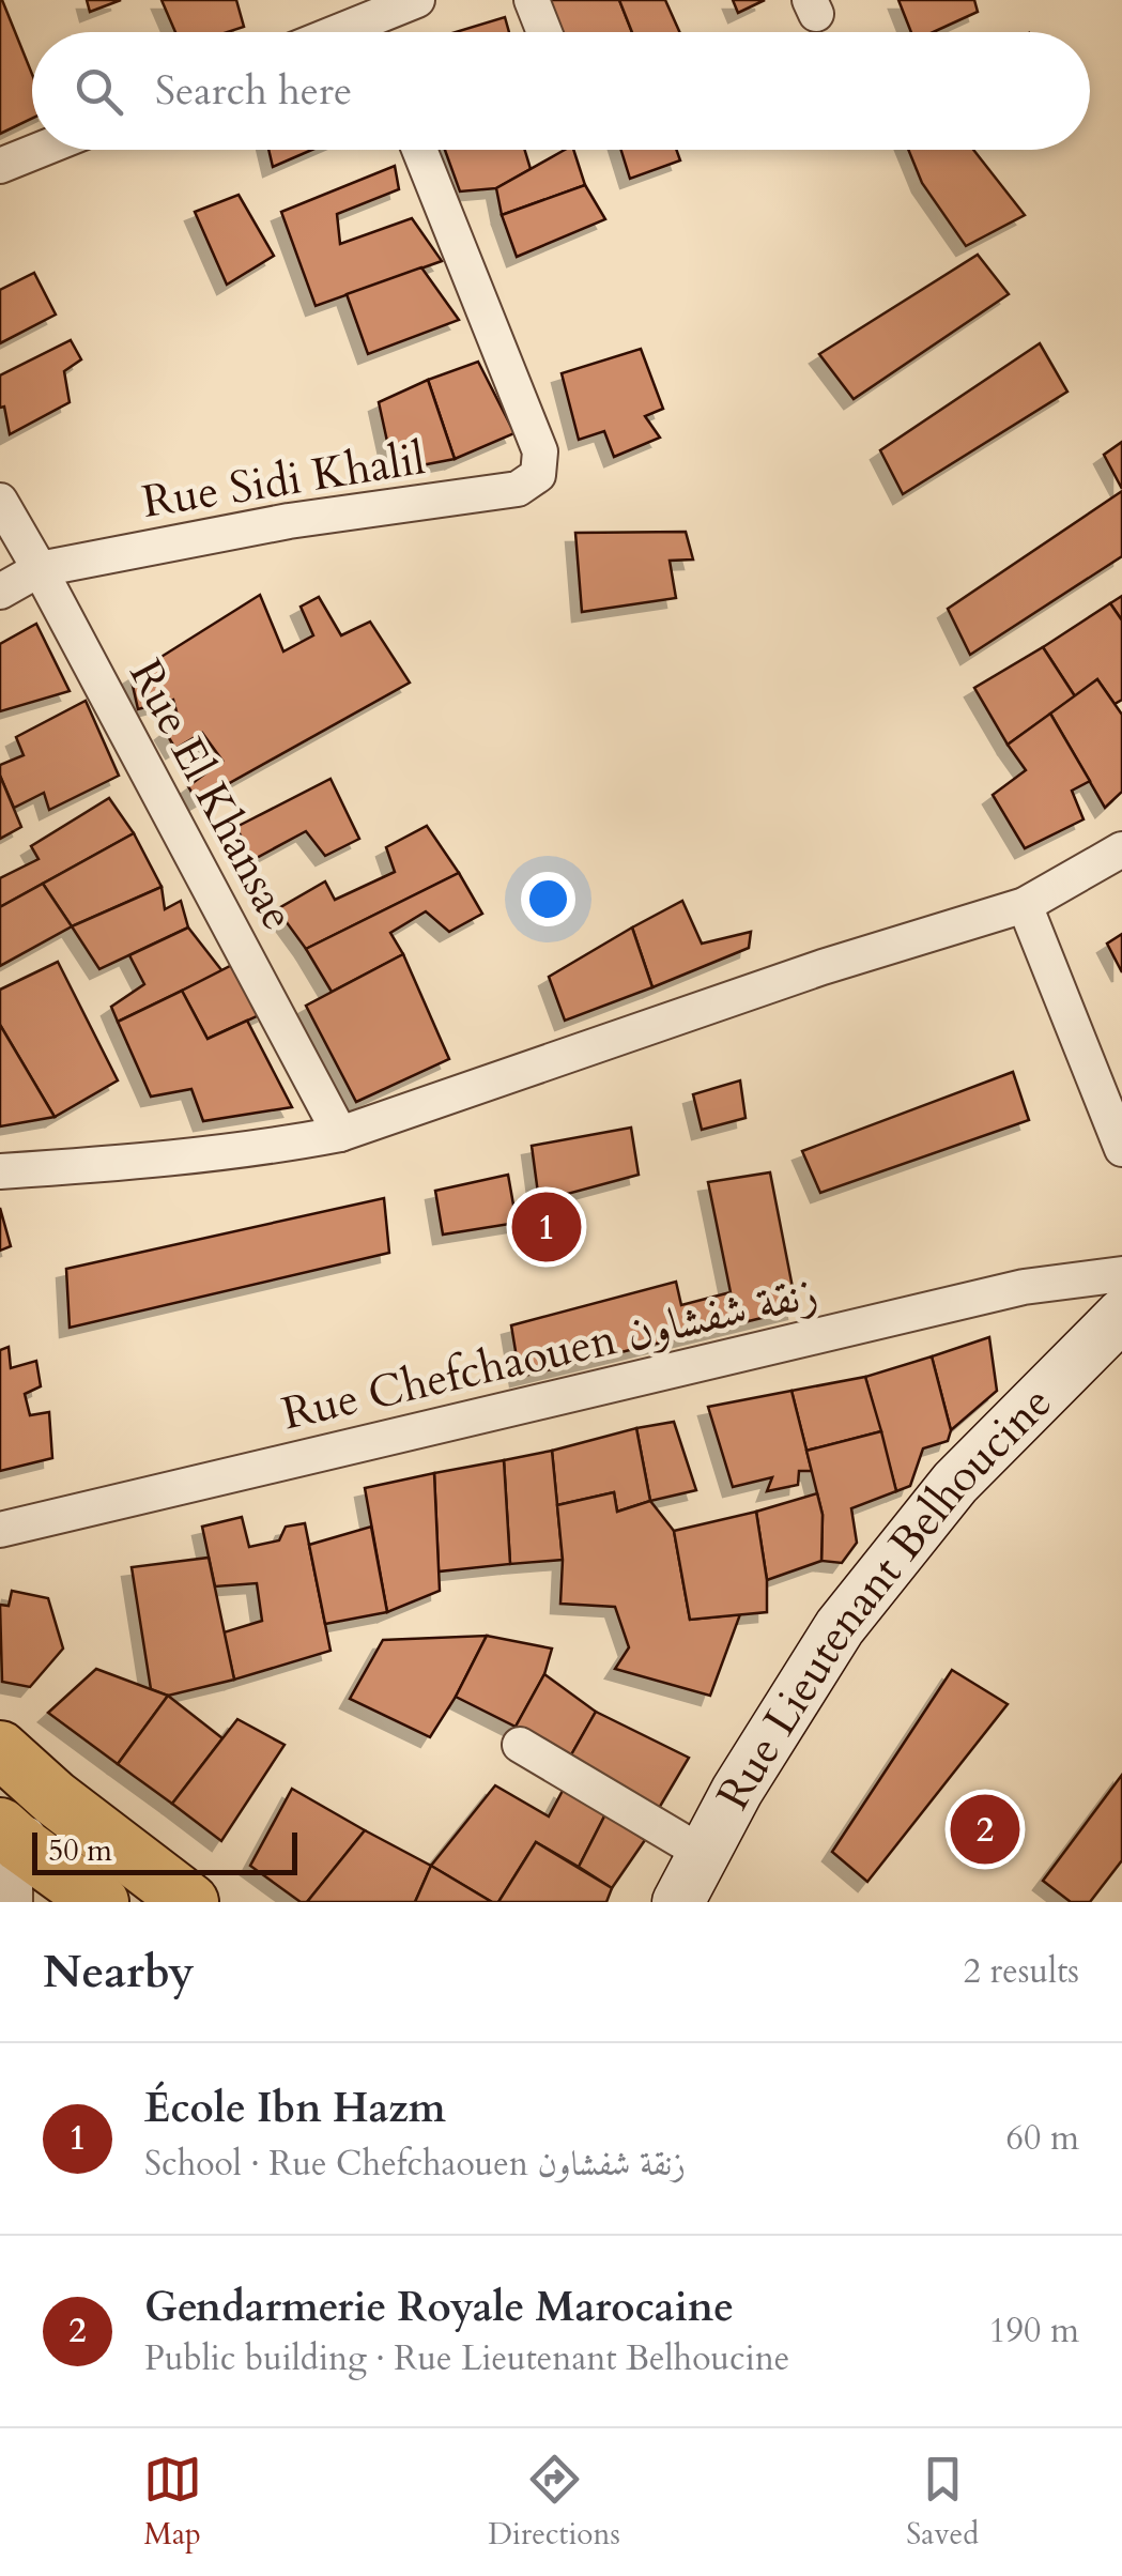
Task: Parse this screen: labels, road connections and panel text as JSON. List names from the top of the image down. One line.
{"streets":{"street":["Rue Sidi Khalil","Rue El Khansae","Rue Chefchaouen زنقة شفشاون","Rue Lieutenant Belhoucine"]},"crossings":[["Rue Sidi Khalil","Rue El Khansae"]],"scale_bar":"50 m","page":{"search":"Search here","pins":["1","2"],"scale":"50 m","heading":["Nearby","2 results"],"list":[{"mark":"1","name":"École Ibn Hazm","note":"School · Rue Chefchaouen زنقة شفشاون","value":"60 m"},{"mark":"2","name":"Gendarmerie Royale Marocaine","note":"Public building · Rue Lieutenant Belhoucine","value":"190 m"}],"nav":["Map","Directions","Saved"]}}
